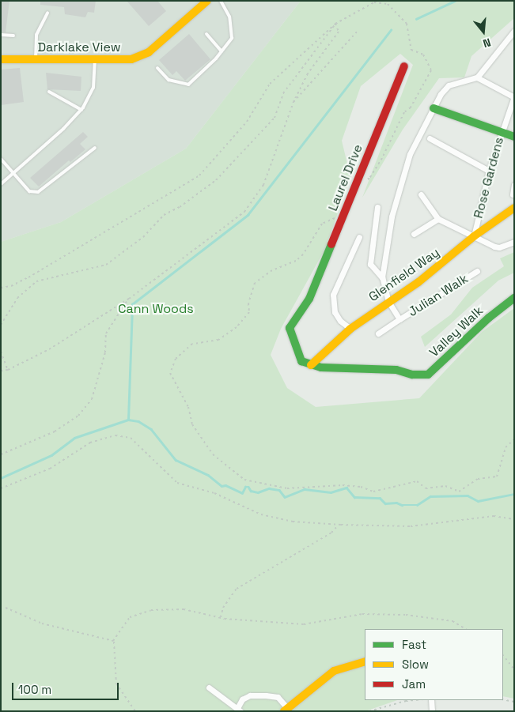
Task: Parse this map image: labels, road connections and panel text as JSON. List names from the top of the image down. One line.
{"streets":{"street":["Darklake View","Laurel Drive","Rose Gardens","Glenfield Way","Julian Walk","Valley Walk"]},"crossings":[["Laurel Drive","Glenfield Way"],["Laurel Drive","Valley Walk"],["Rose Gardens","Glenfield Way"],["Glenfield Way","Julian Walk"],["Glenfield Way","Valley Walk"]],"parks":["Cann Woods"],"legend":["Fast","Slow","Jam"],"scale_bar":"100 m","north":"bottom"}
